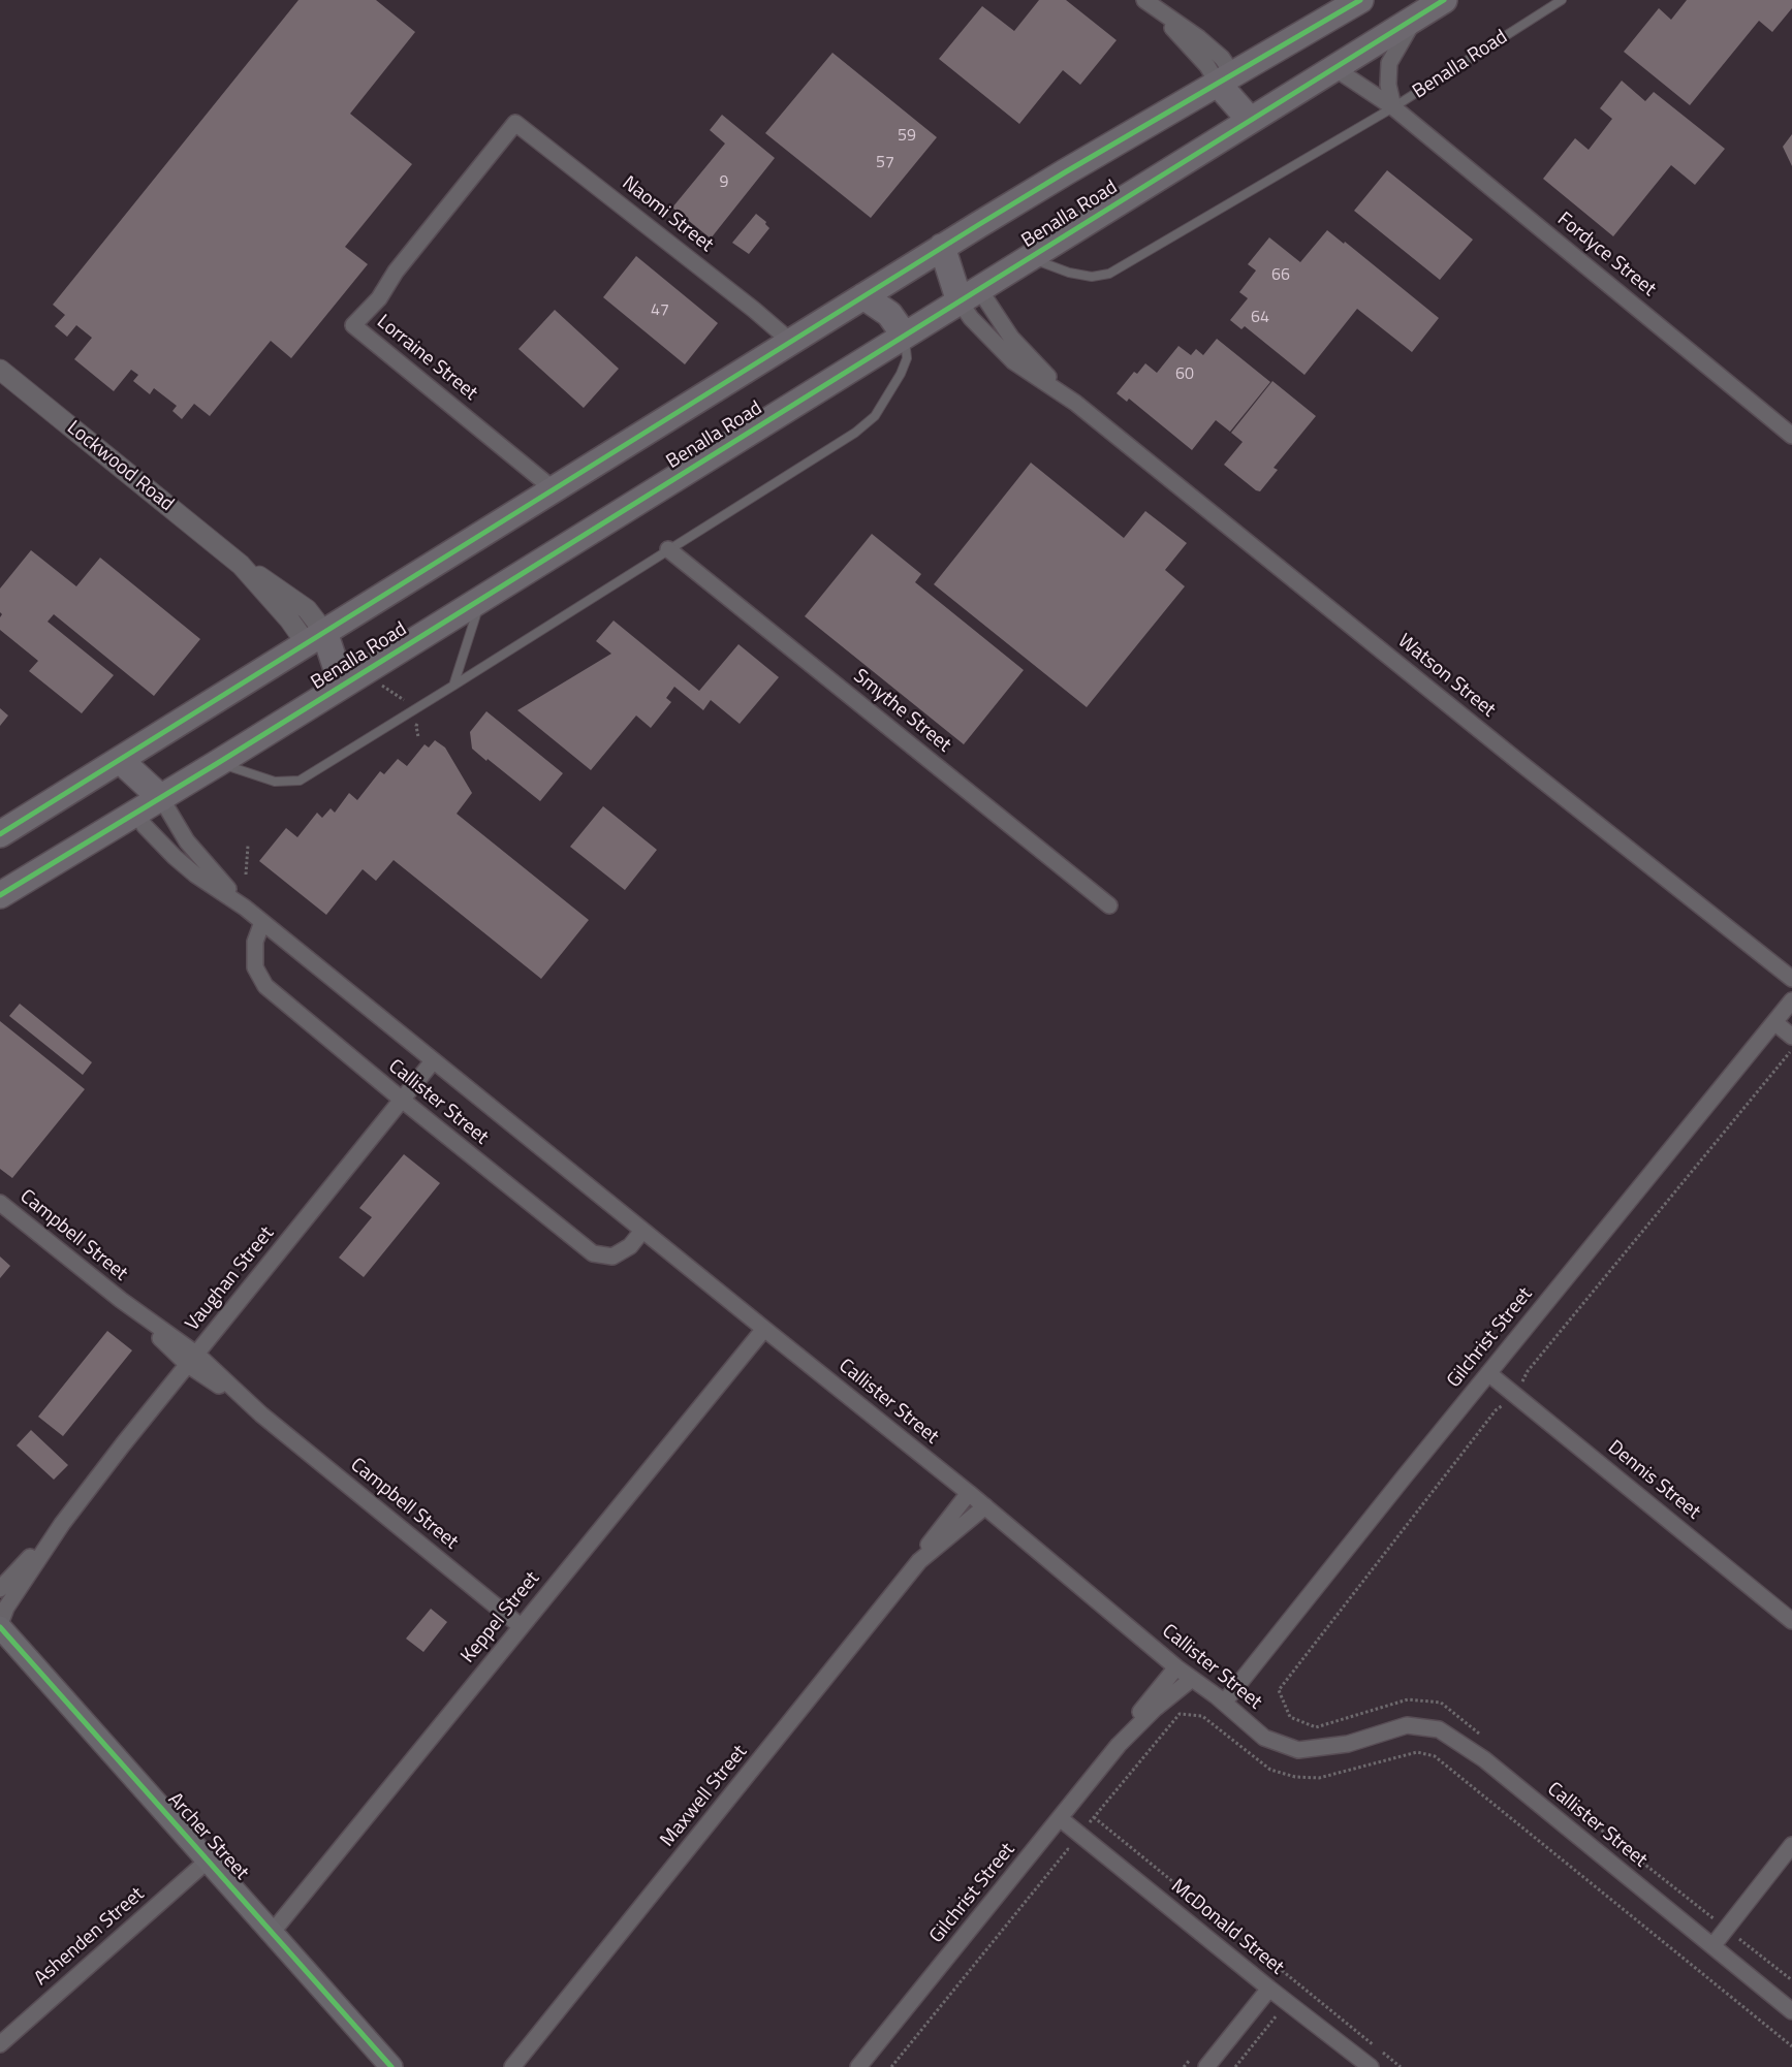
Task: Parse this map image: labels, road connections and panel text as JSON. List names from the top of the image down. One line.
{"streets":{"highway":["Benalla Road"],"main road":["Archer Street"],"street":["Naomi Street","Fordyce Street","Lorraine Street","Lockwood Road","Watson Street","Smythe Street","Callister Street","Campbell Street","Vaughan Street","Gilchrist Street","Dennis Street","Keppel Street","Maxwell Street","McDonald Street","Ashenden Street"]},"crossings":[["Benalla Road","Naomi Street"],["Benalla Road","Fordyce Street"],["Benalla Road","Lorraine Street"],["Benalla Road","Lockwood Road"],["Benalla Road","Watson Street"],["Benalla Road","Callister Street"],["Naomi Street","Lorraine Street"],["Callister Street","Vaughan Street"],["Callister Street","Gilchrist Street"],["Callister Street","Keppel Street"],["Callister Street","Maxwell Street"],["Campbell Street","Vaughan Street"],["Campbell Street","Keppel Street"],["Vaughan Street","Archer Street"],["Gilchrist Street","Dennis Street"],["Gilchrist Street","McDonald Street"],["Keppel Street","Archer Street"],["Archer Street","Ashenden Street"]],"house_numbers":["59","57","9","66","47","64","60"]}
